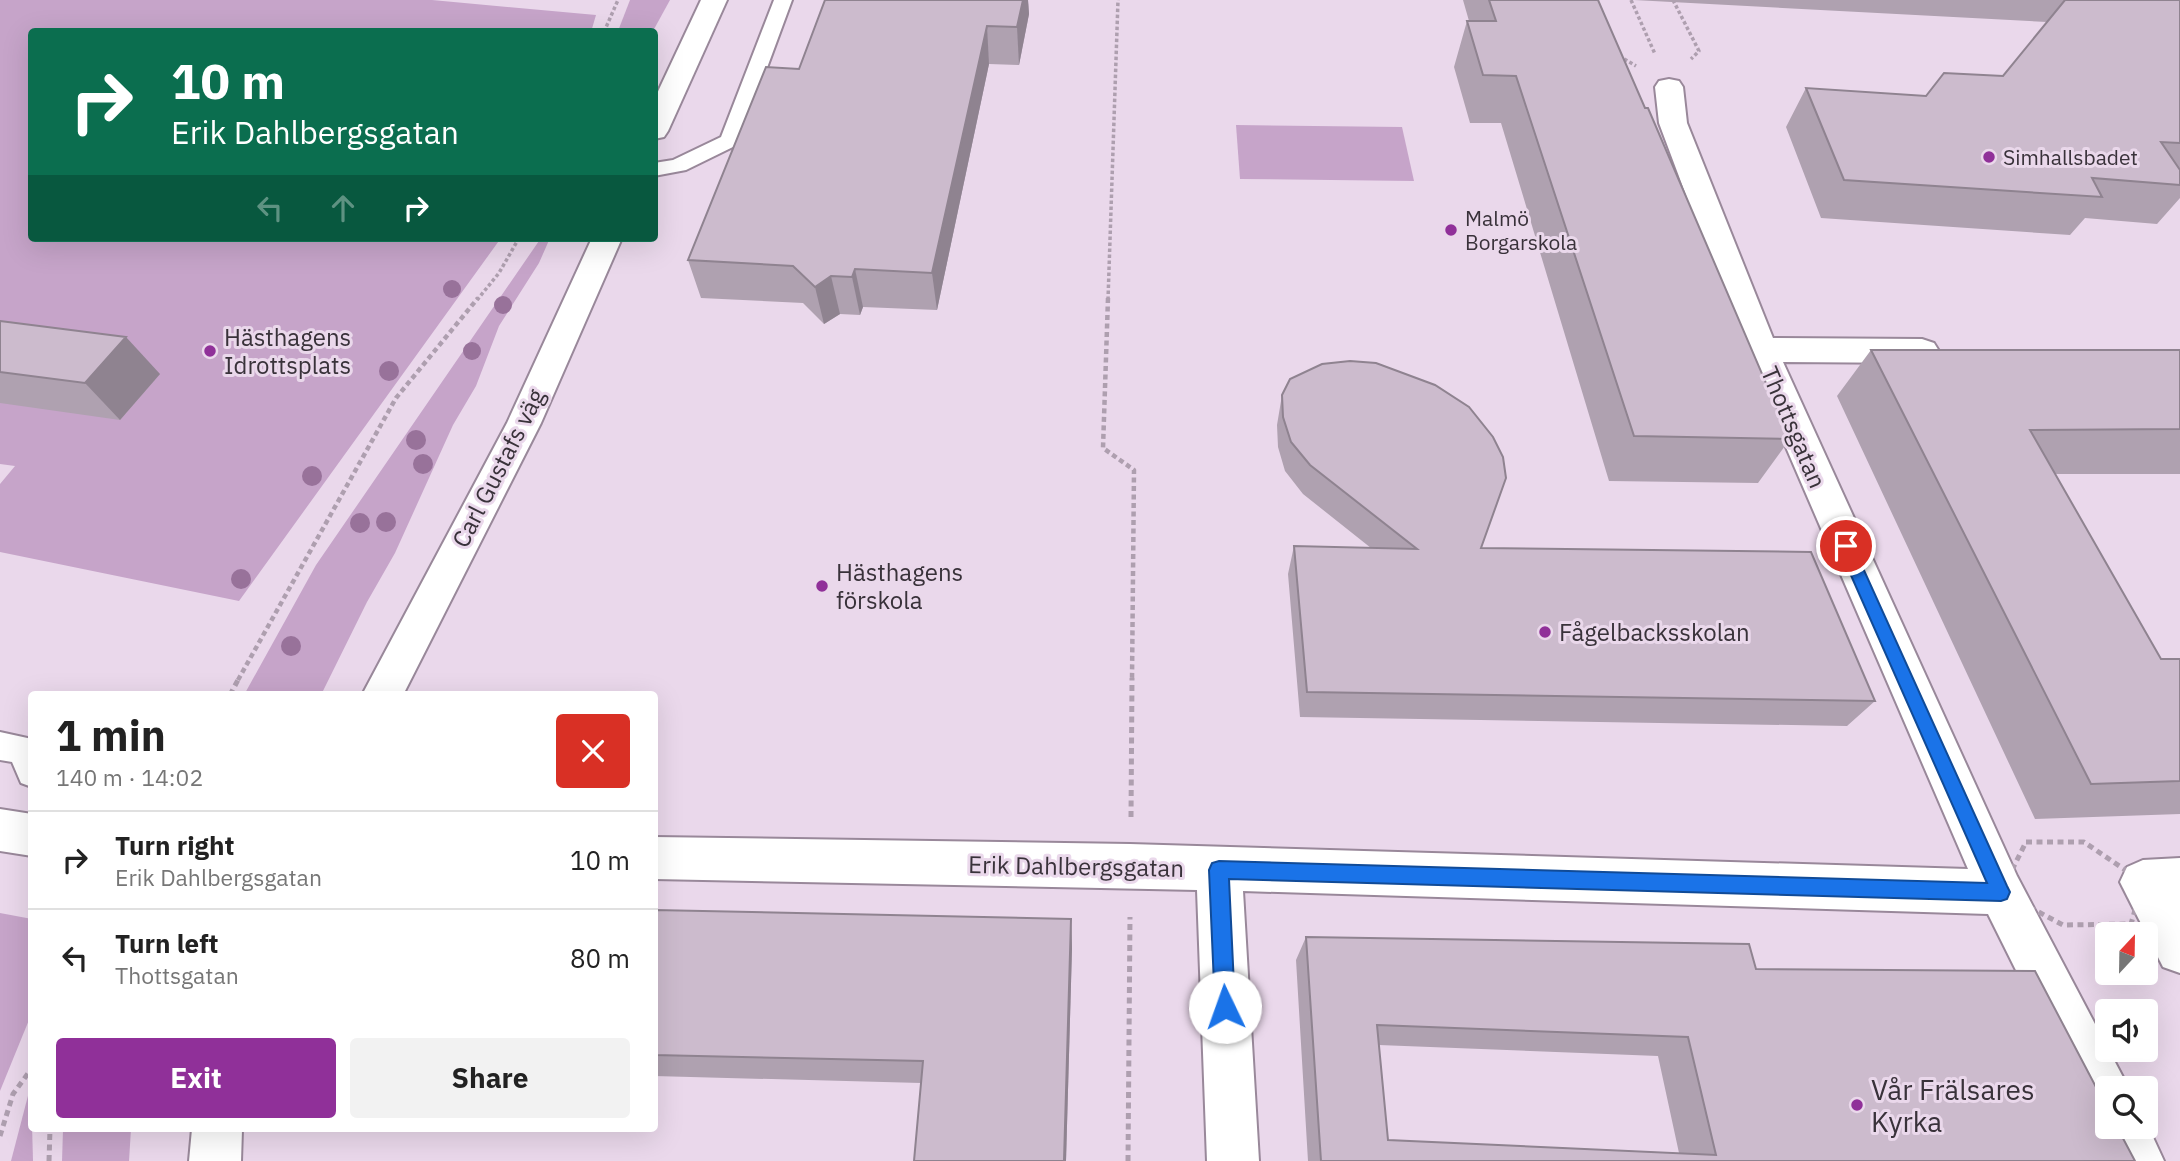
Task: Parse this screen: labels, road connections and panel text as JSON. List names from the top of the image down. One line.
{"streets":{"street":["Thottsgatan","Carl Gustafs väg","Erik Dahlbergsgatan"]},"crossings":[["Thottsgatan","Erik Dahlbergsgatan"]],"places":["Simhallsbadet","Malmö Borgarskola","Hästhagens Idrottsplats","Hästhagens förskola","Fågelbacksskolan","Vår Frälsares Kyrka"],"north":"top","page":{"turn":["10 m","Erik Dahlbergsgatan"],"heading":["1 min","140 m · 14:02"],"list":[{"name":"Turn right","note":"Erik Dahlbergsgatan","value":"10 m"},{"name":"Turn left","note":"Thottsgatan","value":"80 m"}],"buttons":["Exit","Share"]}}
